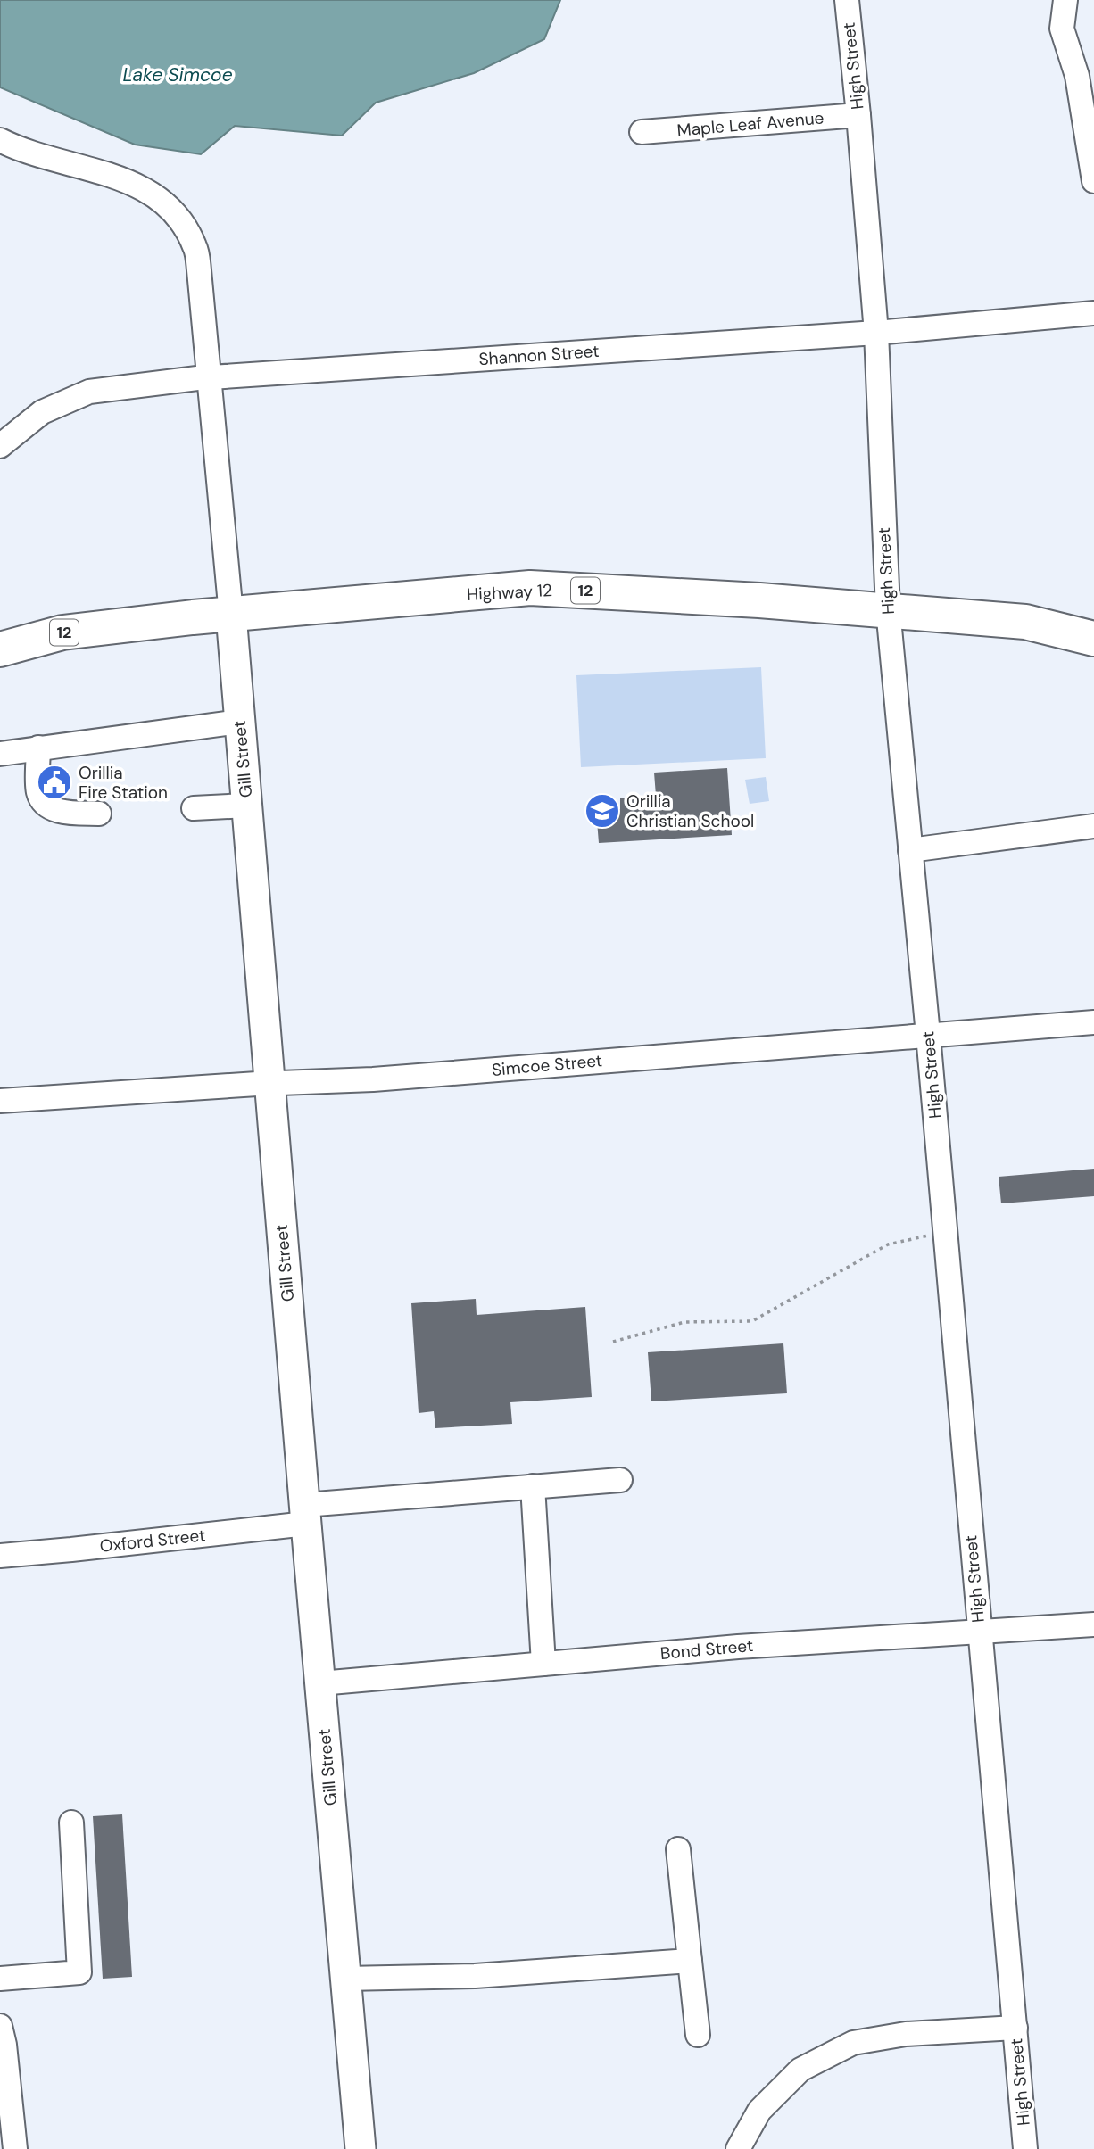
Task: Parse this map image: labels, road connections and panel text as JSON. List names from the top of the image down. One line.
{"streets":{"highway":["12","Highway 12"],"main road":["Gill Street"],"street":["High Street","Maple Leaf Avenue","Shannon Street","Simcoe Street","Oxford Street","Bond Street"]},"crossings":[["High Street","Maple Leaf Avenue"],["High Street","Shannon Street"],["High Street","Highway 12"],["High Street","Simcoe Street"],["High Street","Bond Street"],["Shannon Street","Gill Street"],["Highway 12","Gill Street"],["Gill Street","Simcoe Street"],["Gill Street","Oxford Street"],["Gill Street","Bond Street"]],"water":["Lake Simcoe"],"places":{"public building":["Orillia Fire Station"],"school or university":["Orillia Christian School"]}}
